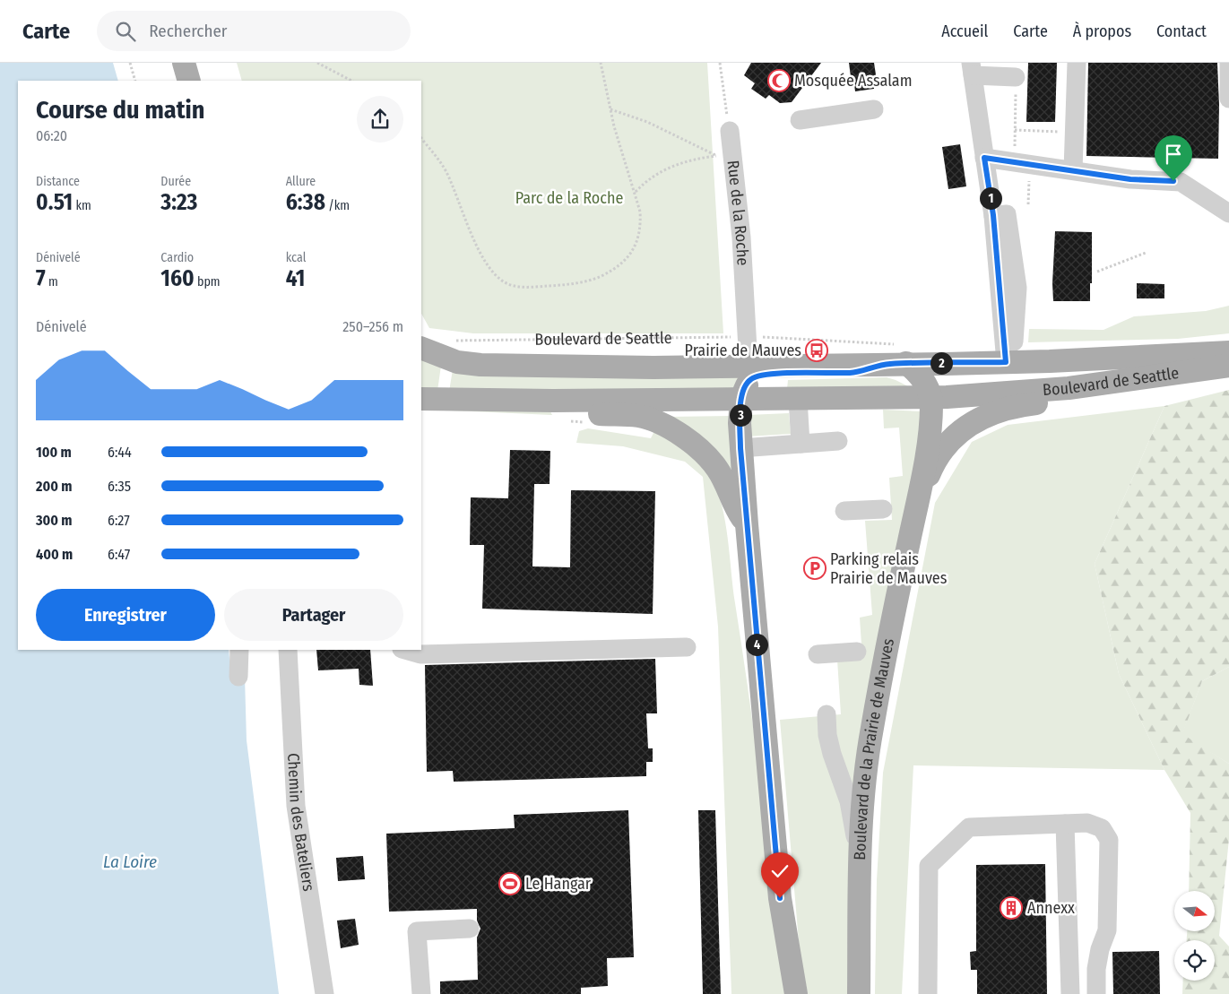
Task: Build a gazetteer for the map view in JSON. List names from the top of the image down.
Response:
{
  "streets": {
    "main road": ["Boulevard de Seattle", "Boulevard de la Prairie de Mauves"],
    "street": ["Rue de la Roche", "Chemin des Bateliers"]
  },
  "crossings": [
    ["Rue de la Roche", "Boulevard de Seattle"],
    ["Boulevard de Seattle", "Boulevard de la Prairie de Mauves"]
  ],
  "water": ["La Loire"],
  "parks": ["Parc de la Roche"],
  "places": {
    "mosque": ["Mosquée Assalam"],
    "bus stop": ["Prairie de Mauves"],
    "parking": ["Parking relais Prairie de Mauves"],
    "sports": ["Le Hangar"],
    "building": ["Annexx"]
  },
  "north": "right",
  "page": {
    "header": "Carte",
    "search": "Rechercher",
    "nav": [
      "Accueil",
      "Carte",
      "À propos",
      "Contact"
    ],
    "heading": ["Course du matin", "06:20"],
    "stats": [
      ["Distance", "0.51 km"],
      ["Durée", "3:23"],
      ["Allure", "6:38 /km"],
      ["Dénivelé", "7 m"],
      ["Cardio", "160 bpm"],
      ["kcal", "41"]
    ],
    "pins": [
      "1",
      "2",
      "3",
      "4"
    ],
    "chart": ["Dénivelé", "250–256 m"],
    "list": [
      {
        "name": "100 m",
        "note": "6:44"
      },
      {
        "name": "200 m",
        "note": "6:35"
      },
      {
        "name": "300 m",
        "note": "6:27"
      },
      {
        "name": "400 m",
        "note": "6:47"
      }
    ],
    "buttons": ["Enregistrer", "Partager"]
  }
}
